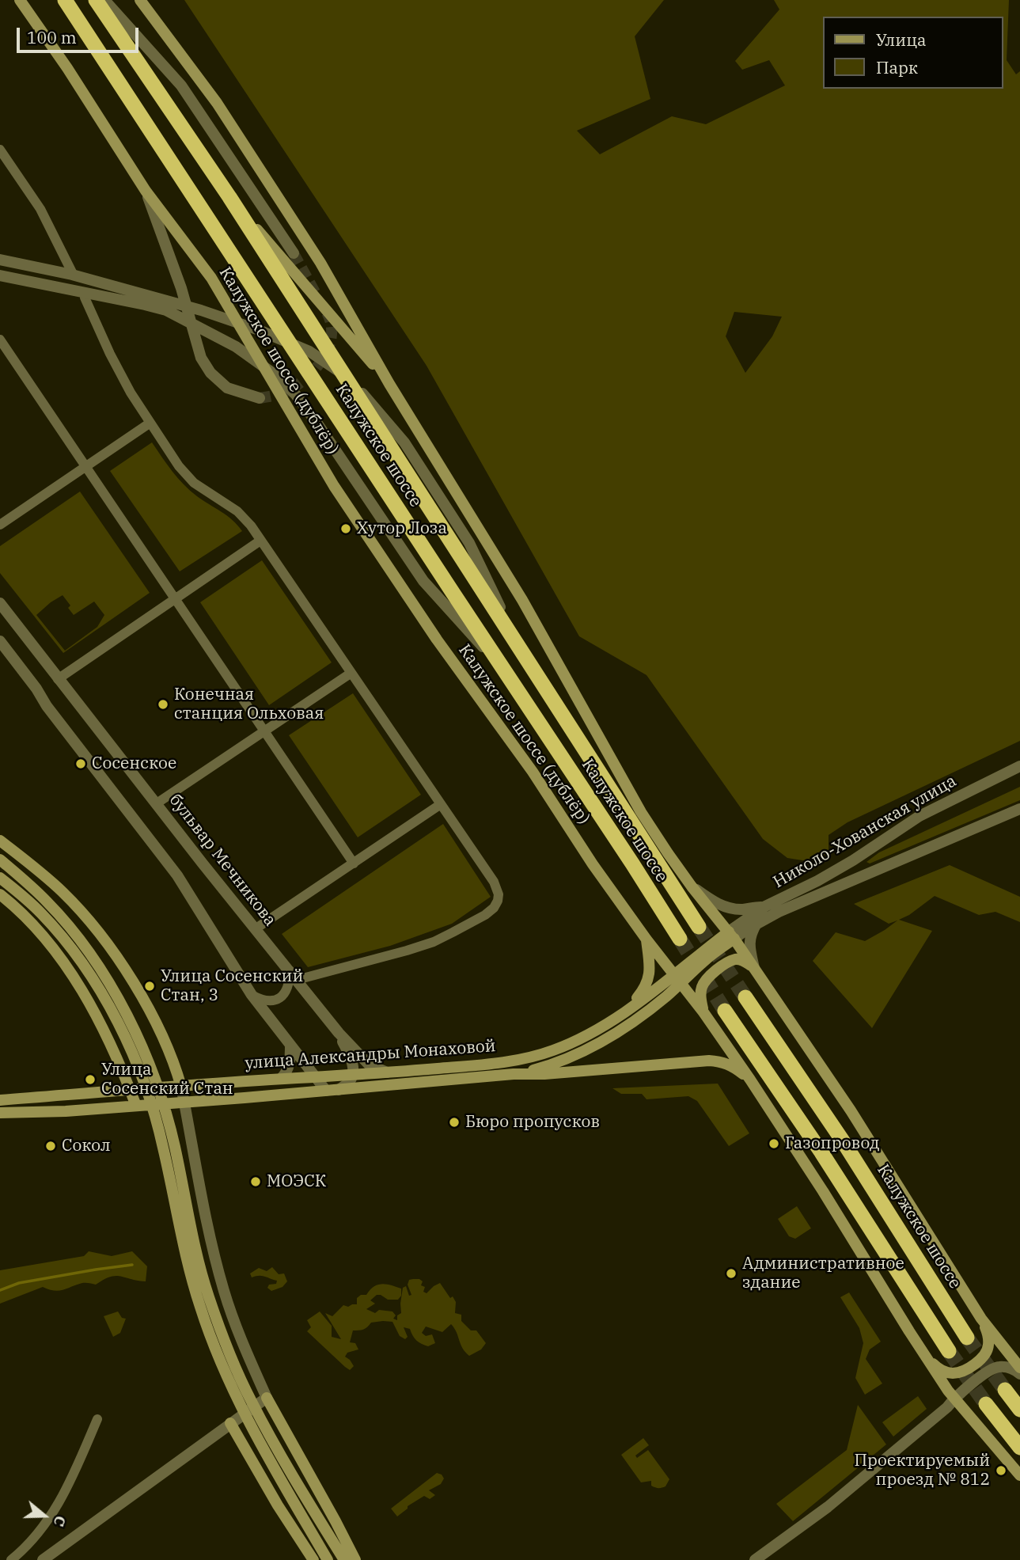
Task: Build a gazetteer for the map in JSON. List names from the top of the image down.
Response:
{
  "streets": {
    "highway": ["Калужское шоссе"],
    "main road": ["Калужское шоссе (дублёр)", "улица Александры Монаховой"],
    "street": ["Николо-Хованская улица", "бульвар Мечникова"]
  },
  "crossings": [
    ["Калужское шоссе (дублёр)", "улица Александры Монаховой"],
    ["бульвар Мечникова", "улица Александры Монаховой"]
  ],
  "places": [
    "Хутор Лоза",
    "Конечная станция Ольховая",
    "Сосенское",
    "Улица Сосенский Стан, 3",
    "Улица Сосенский Стан",
    "Бюро пропусков",
    "Газопровод",
    "Сокол",
    "МОЭСК",
    "Административное здание",
    "Проектируемый проезд № 812"
  ],
  "legend": ["Улица", "Парк"],
  "scale_bar": "100 m",
  "north": "right"
}
